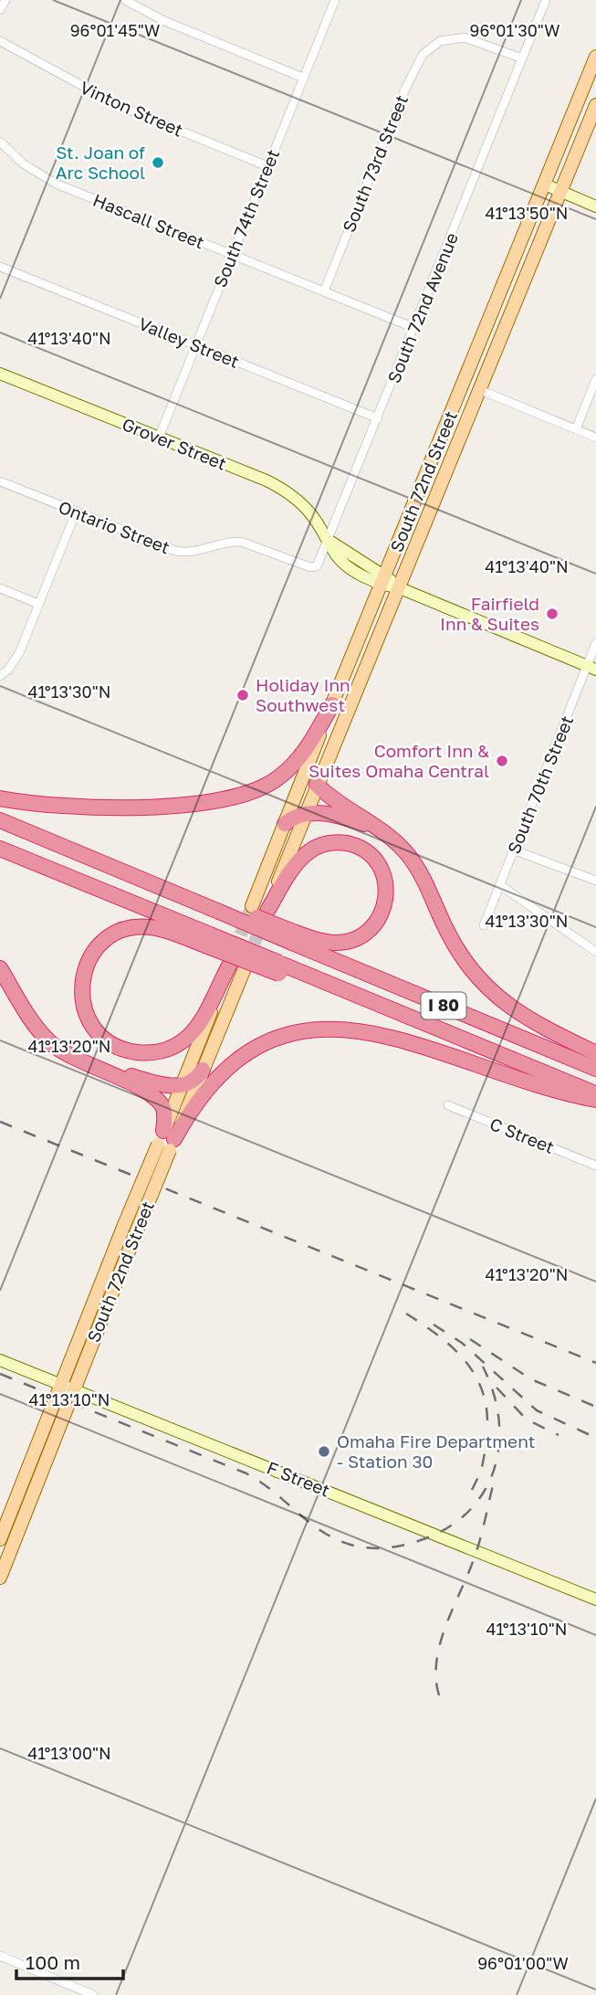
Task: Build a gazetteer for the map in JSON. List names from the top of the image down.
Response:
{
  "streets": {
    "highway": ["I 80"],
    "main road": ["South 72nd Street"],
    "street": [
      "Vinton Street",
      "South 73rd Street",
      "South 74th Street",
      "Hascall Street",
      "South 72nd Avenue",
      "Valley Street",
      "Grover Street",
      "Ontario Street",
      "South 70th Street",
      "C Street",
      "F Street"
    ]
  },
  "crossings": [
    ["Vinton Street", "South 74th Street"],
    ["South 73rd Street", "Hascall Street"],
    ["South 73rd Street", "South 72nd Avenue"],
    ["South 74th Street", "Hascall Street"],
    ["South 74th Street", "Valley Street"],
    ["South 74th Street", "Grover Street"],
    ["Hascall Street", "South 72nd Avenue"],
    ["South 72nd Avenue", "Valley Street"],
    ["South 72nd Avenue", "Grover Street"],
    ["South 72nd Avenue", "Ontario Street"],
    ["Grover Street", "South 72nd Street"],
    ["Grover Street", "South 70th Street"],
    ["South 72nd Street", "F Street"]
  ],
  "places": [
    "St. Joan of Arc School",
    "Fairfield Inn & Suites",
    "Holiday Inn Southwest",
    "Comfort Inn & Suites Omaha Central",
    "Omaha Fire Department - Station 30"
  ],
  "scale_bar": "100 m",
  "coordinates": [
    "96°01'45\"W",
    "96°01'30\"W",
    "41°13'50\"N",
    "41°13'40\"N",
    "41°13'30\"N",
    "41°13'20\"N",
    "41°13'10\"N",
    "41°13'00\"N",
    "96°01'00\"W"
  ]
}
